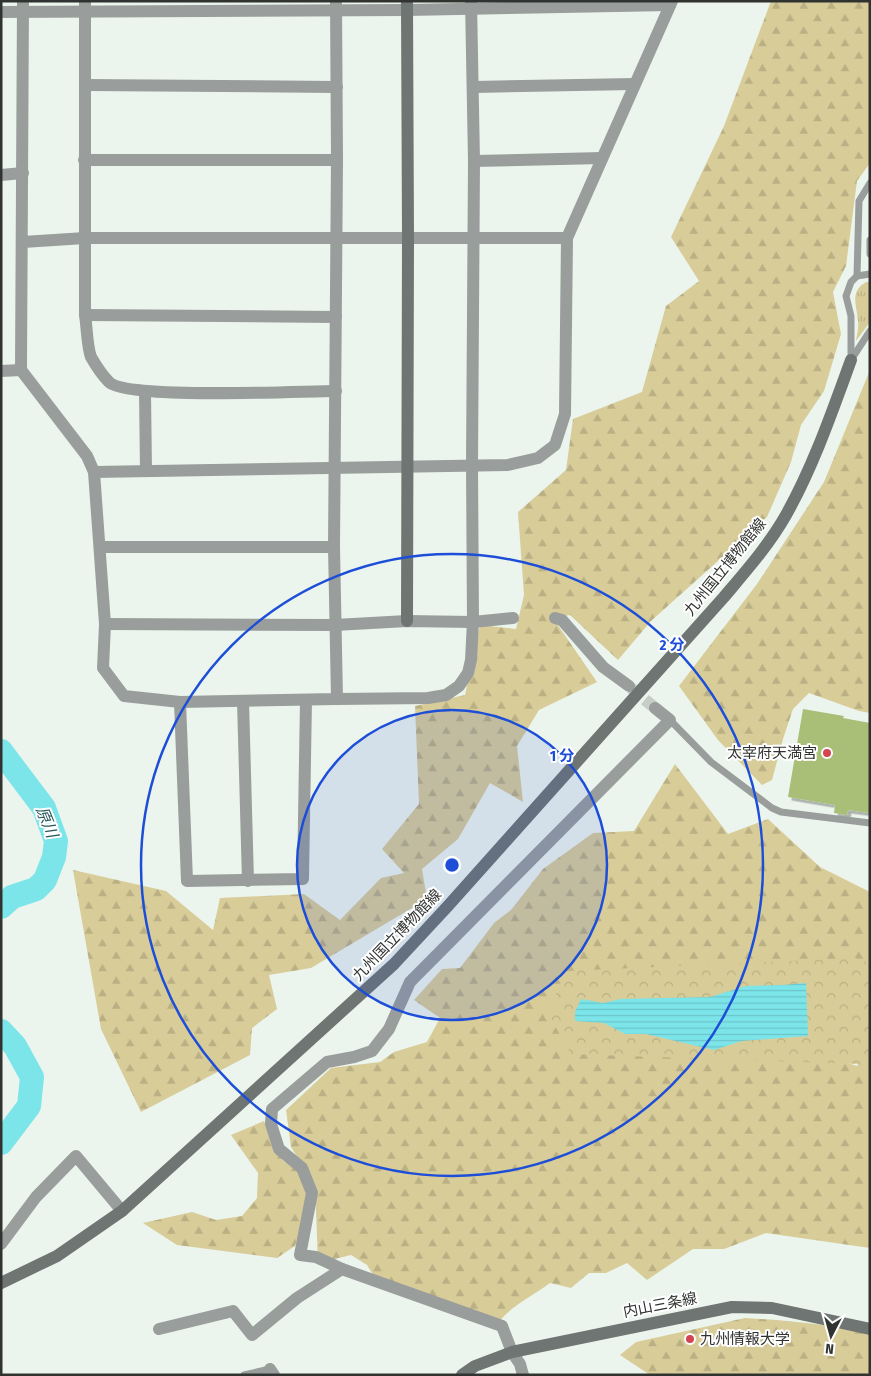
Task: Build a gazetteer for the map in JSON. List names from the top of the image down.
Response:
{
  "streets": {
    "main road": ["九州国立博物館線", "内山三条線"]
  },
  "water": ["原川"],
  "places": ["太宰府天満宮", "九州情報大学"],
  "north": "bottom",
  "rings": ["2 分", "1 分"]
}
